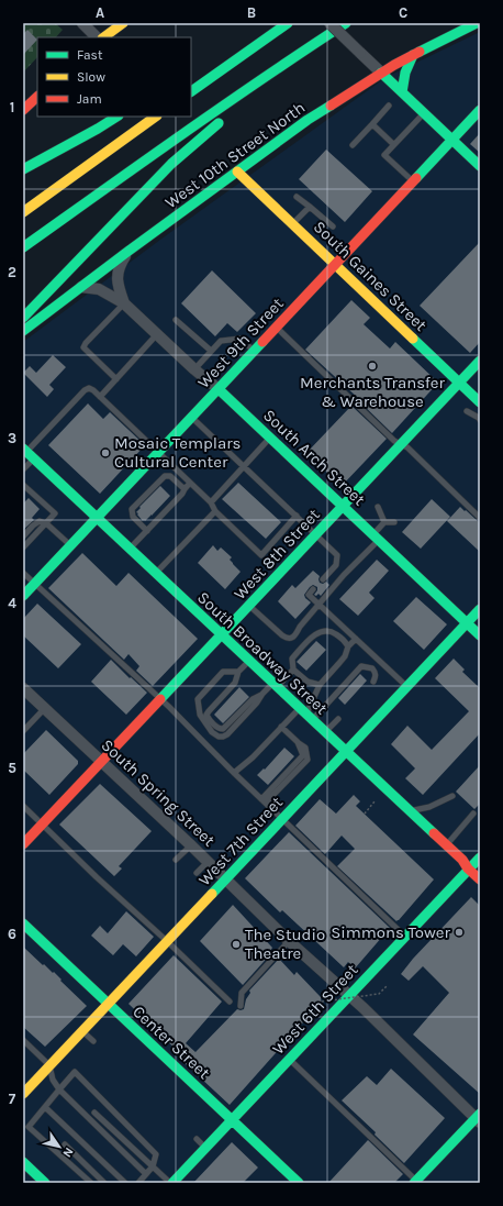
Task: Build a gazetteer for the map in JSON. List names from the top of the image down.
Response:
{
  "streets": {
    "main road": [
      "West 10th Street North",
      "South Gaines Street",
      "West 9th Street",
      "South Arch Street",
      "West 8th Street",
      "South Broadway Street",
      "West 7th Street",
      "West 6th Street",
      "Center Street"
    ],
    "street": ["South Spring Street"]
  },
  "crossings": [
    ["West 10th Street North", "South Gaines Street"],
    ["West 10th Street North", "South Arch Street"],
    ["South Gaines Street", "West 9th Street"],
    ["South Gaines Street", "West 8th Street"],
    ["West 9th Street", "South Arch Street"],
    ["West 9th Street", "South Broadway Street"],
    ["South Arch Street", "West 8th Street"],
    ["South Arch Street", "West 7th Street"],
    ["West 8th Street", "South Broadway Street"],
    ["West 8th Street", "South Spring Street"],
    ["South Broadway Street", "West 7th Street"],
    ["South Broadway Street", "West 6th Street"],
    ["South Spring Street", "West 7th Street"],
    ["South Spring Street", "West 6th Street"],
    ["West 7th Street", "Center Street"],
    ["West 6th Street", "Center Street"]
  ],
  "places": [
    "Merchants Transfer & Warehouse",
    "Mosaic Templars Cultural Center",
    "Simmons Tower",
    "The Studio Theatre"
  ],
  "legend": ["Fast", "Slow", "Jam"],
  "north": "bottom right",
  "grid": {
    "columns": ["A", "B", "C"],
    "rows": [
      "1",
      "2",
      "3",
      "4",
      "5",
      "6",
      "7"
    ]
  }
}
